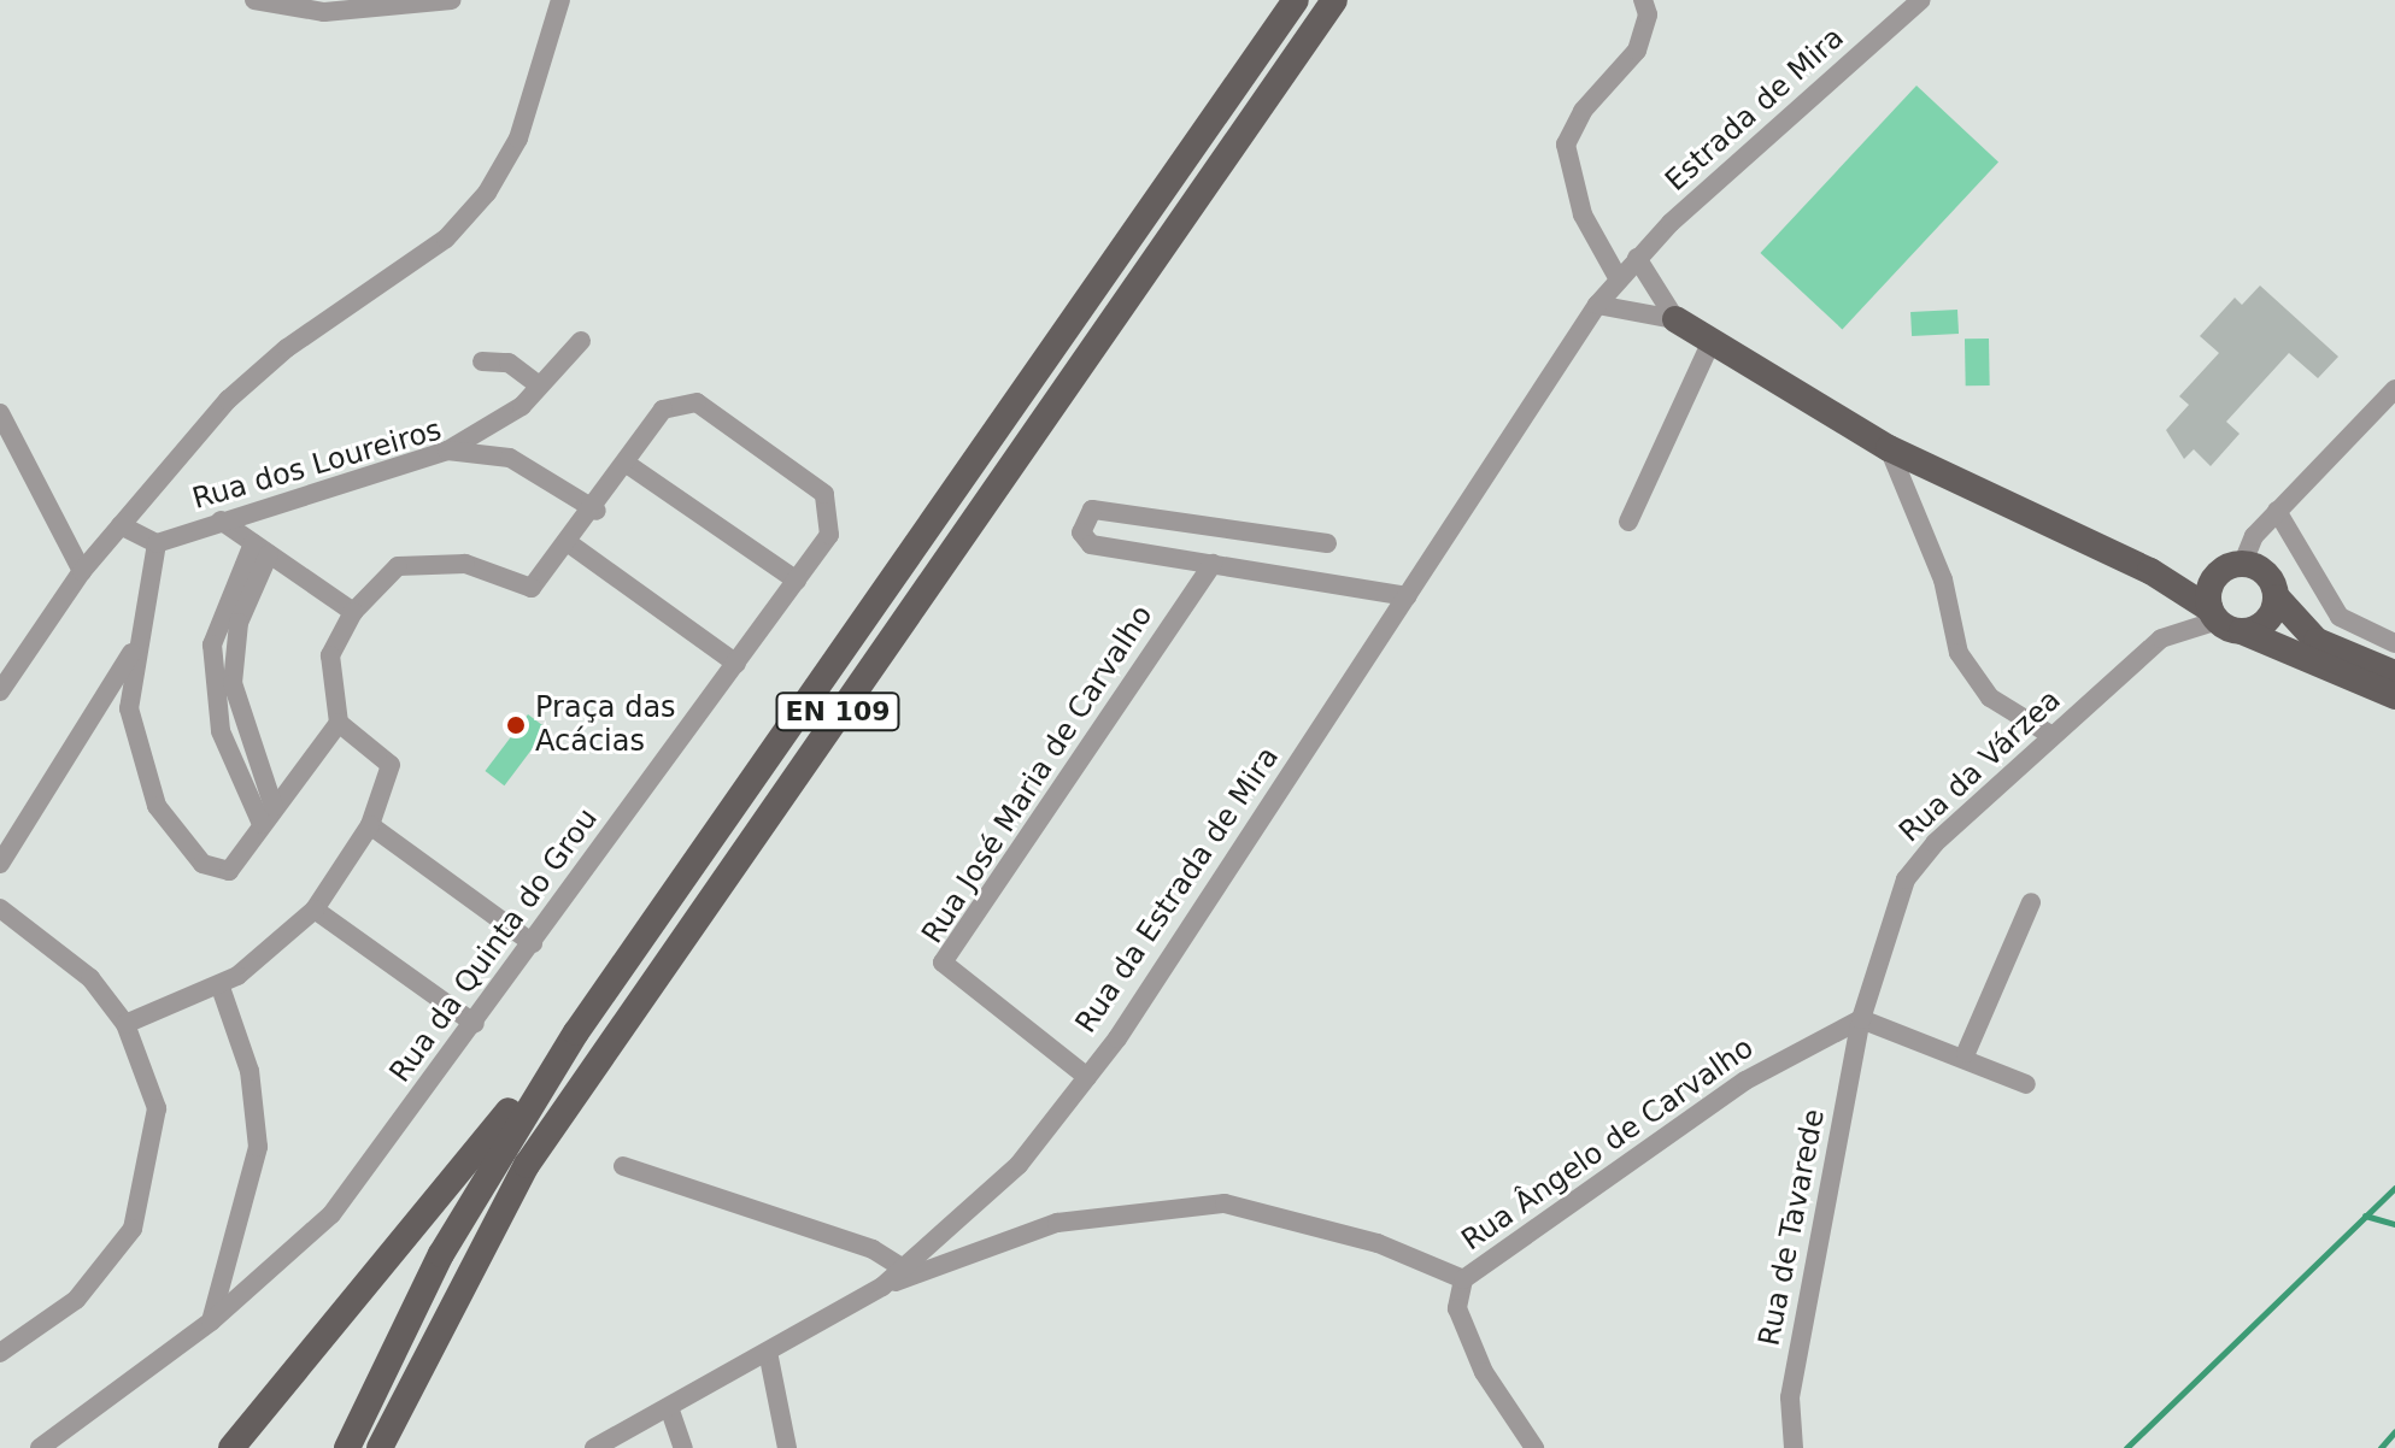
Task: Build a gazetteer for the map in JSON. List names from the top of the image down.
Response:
{
  "streets": {
    "main road": ["EN 109"],
    "street": [
      "Estrada de Mira",
      "Rua dos Loureiros",
      "Rua da Várzea",
      "Rua José Maria de Carvalho",
      "Rua da Estrada de Mira",
      "Rua da Quinta do Grou",
      "Rua Ângelo de Carvalho",
      "Rua de Tavarede"
    ]
  },
  "crossings": [
    ["Estrada de Mira", "Rua da Estrada de Mira"],
    ["Rua dos Loureiros", "Rua da Quinta do Grou"],
    ["Rua da Várzea", "Rua Ângelo de Carvalho"],
    ["Rua da Várzea", "Rua de Tavarede"],
    ["Rua José Maria de Carvalho", "Rua da Estrada de Mira"],
    ["Rua da Estrada de Mira", "Rua Ângelo de Carvalho"],
    ["Rua Ângelo de Carvalho", "Rua de Tavarede"]
  ],
  "places": ["Praça das Acácias"]
}
